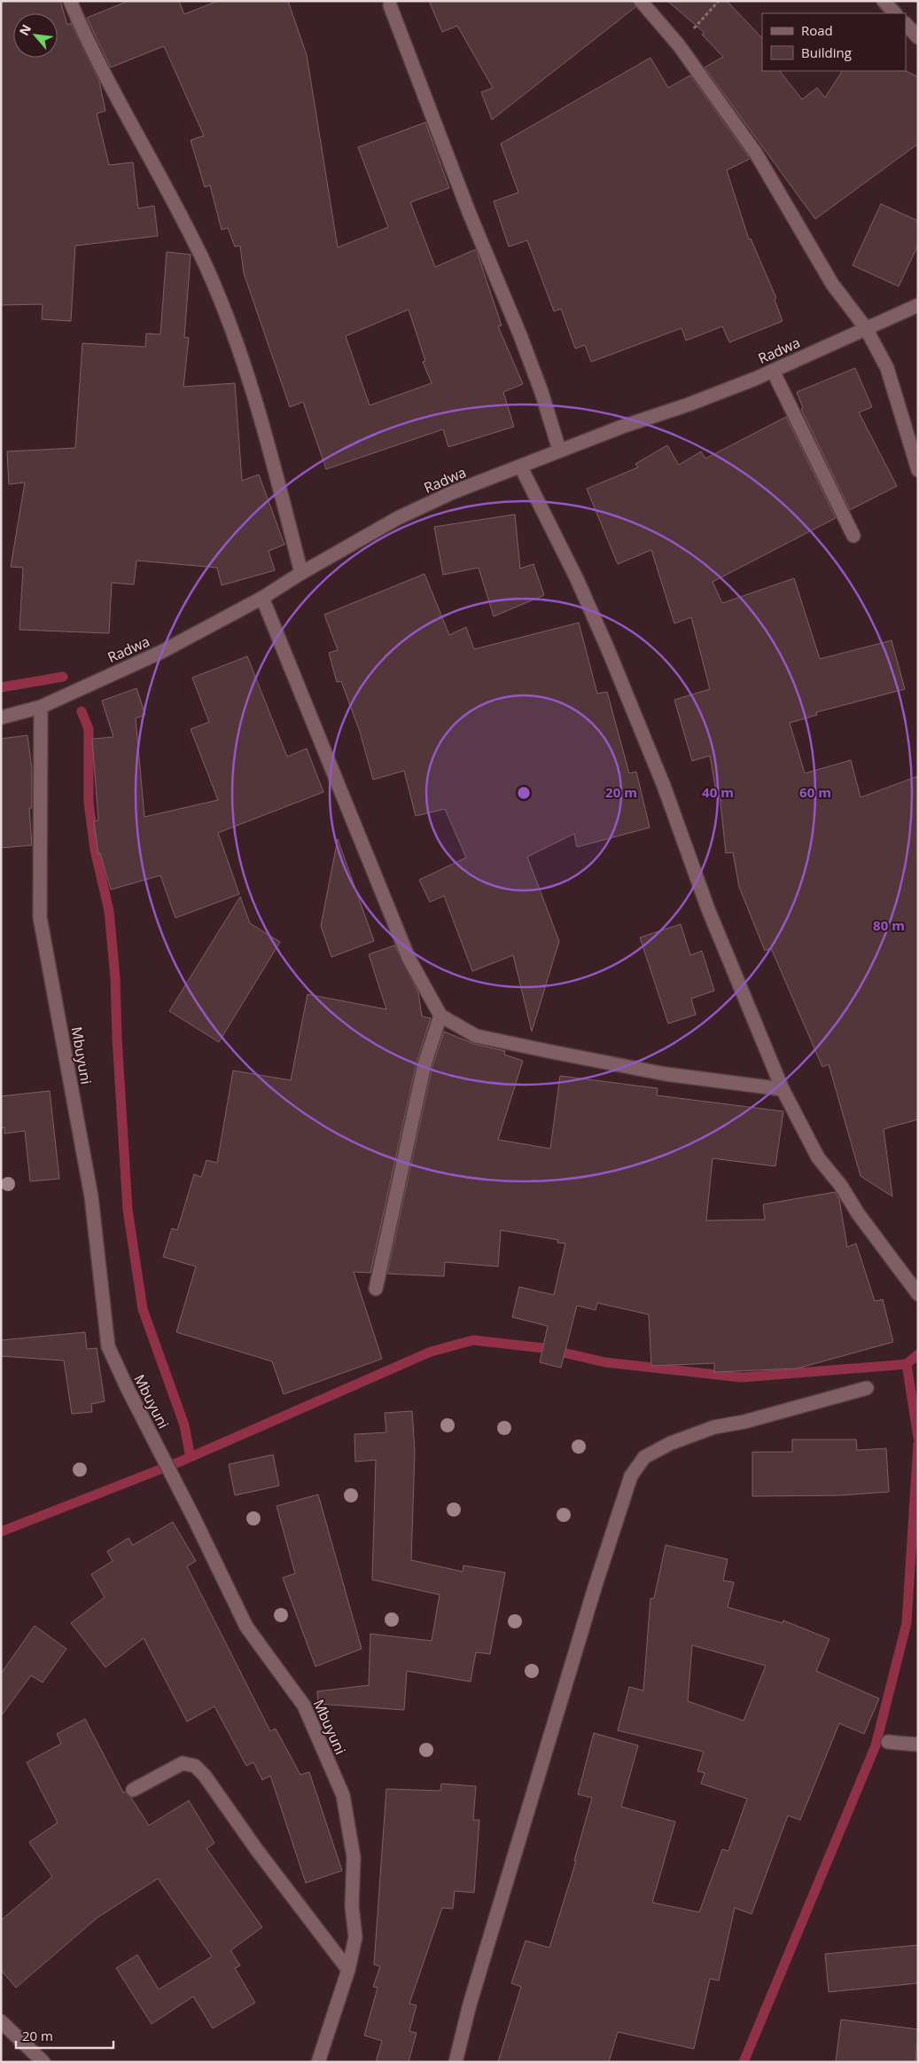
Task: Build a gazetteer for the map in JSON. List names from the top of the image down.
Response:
{
  "streets": {
    "street": ["Radwa", "Mbuyuni"]
  },
  "crossings": [
    ["Radwa", "Mbuyuni"]
  ],
  "legend": ["Road", "Building"],
  "scale_bar": "20 m",
  "north": "top left",
  "rings": [
    "20 m",
    "40 m",
    "60 m",
    "80 m"
  ]
}
